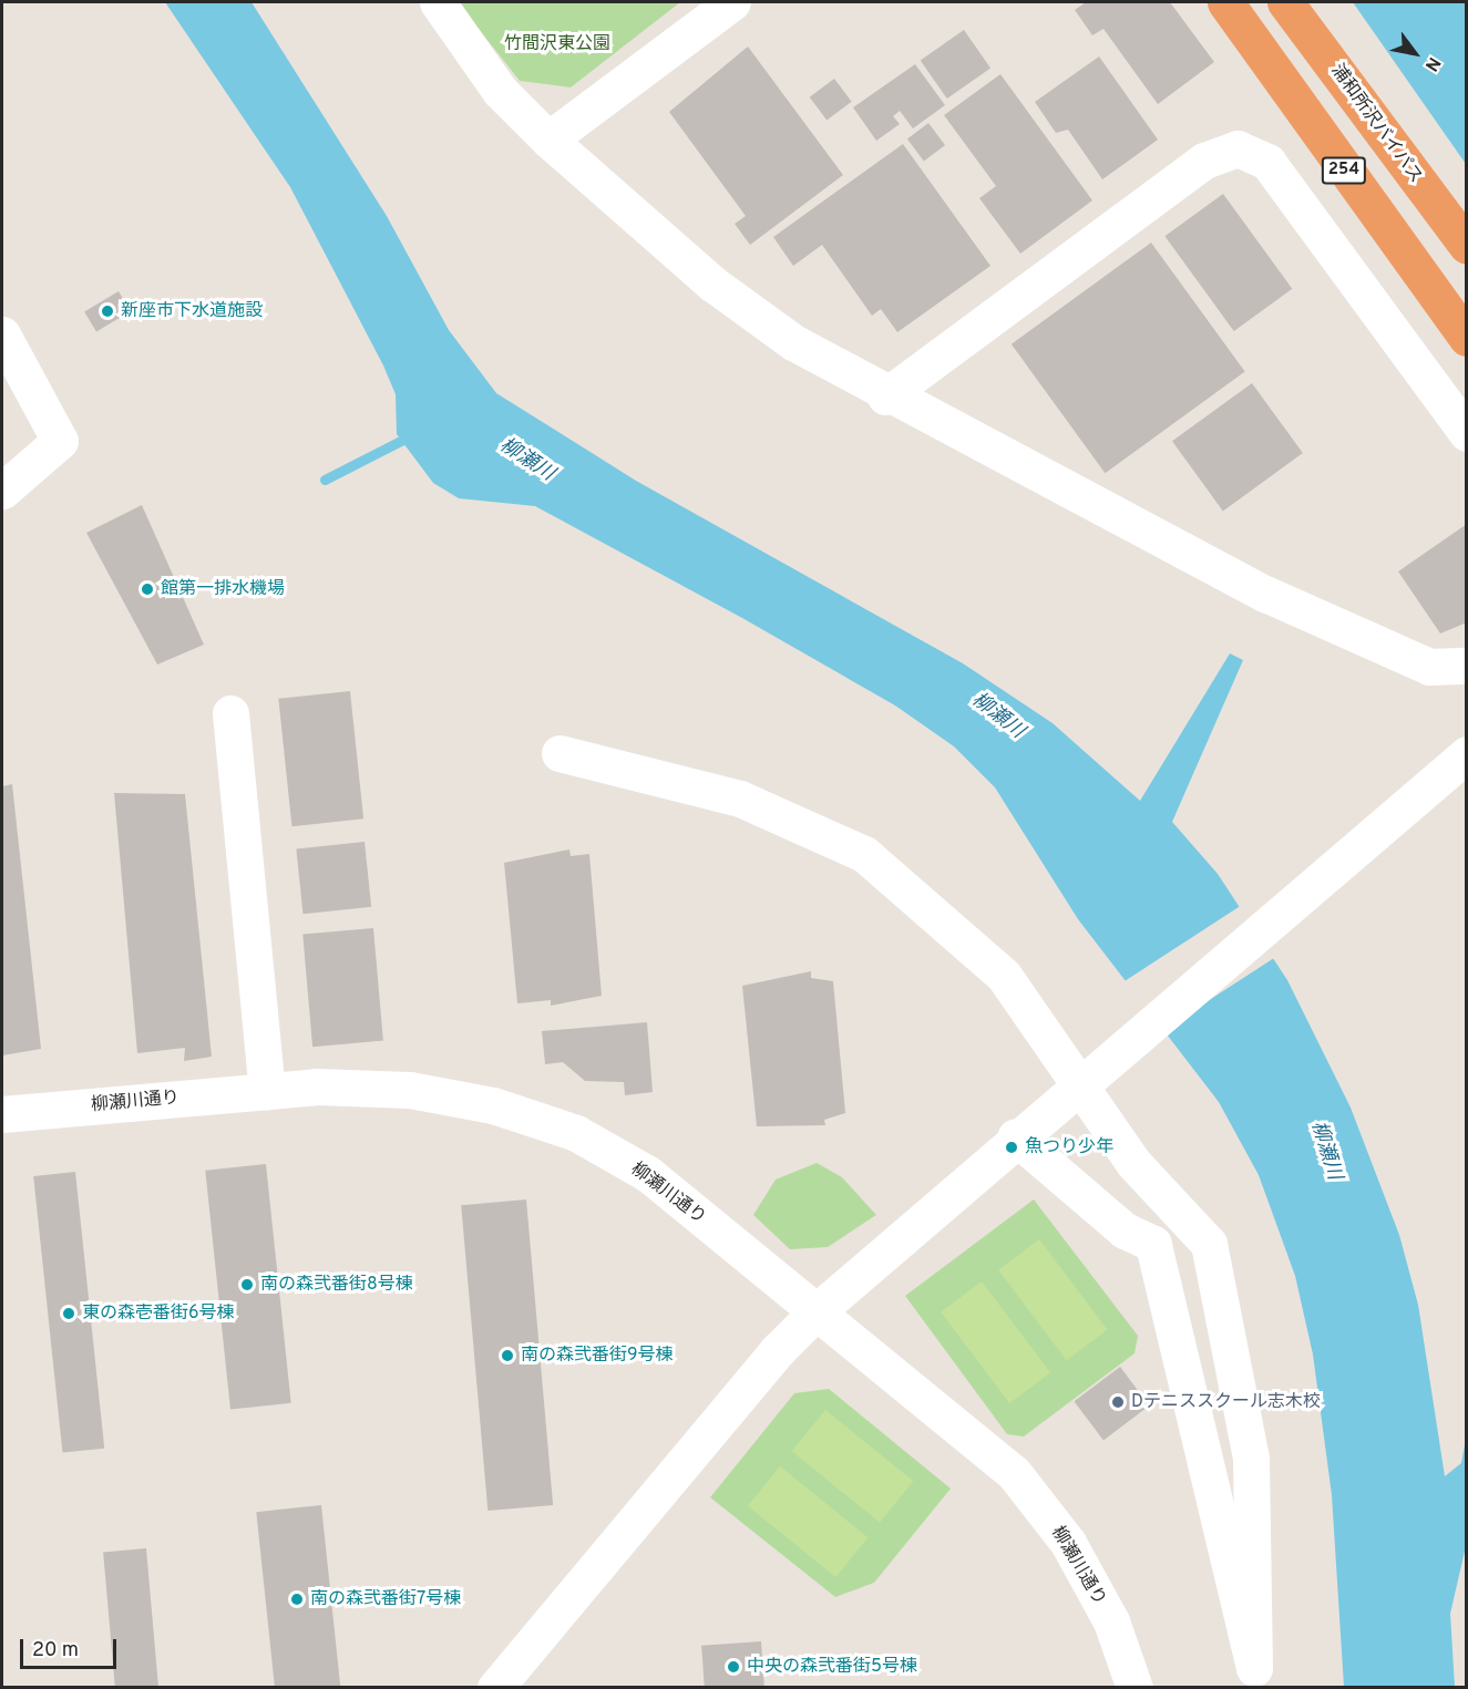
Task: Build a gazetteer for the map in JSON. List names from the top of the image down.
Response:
{
  "streets": {
    "highway": ["浦和所沢バイパス", "254"],
    "street": ["柳瀬川通り"]
  },
  "water": ["柳瀬川"],
  "parks": ["竹間沢東公園"],
  "places": [
    "新座市下水道施設",
    "館第一排水機場",
    "魚つり少年",
    "南の森弐番街8号棟",
    "東の森壱番街6号棟",
    "南の森弐番街9号棟",
    "Dテニススクール志木校",
    "南の森弐番街7号棟",
    "中央の森弐番街5号棟"
  ],
  "scale_bar": "20 m",
  "north": "bottom right"
}
